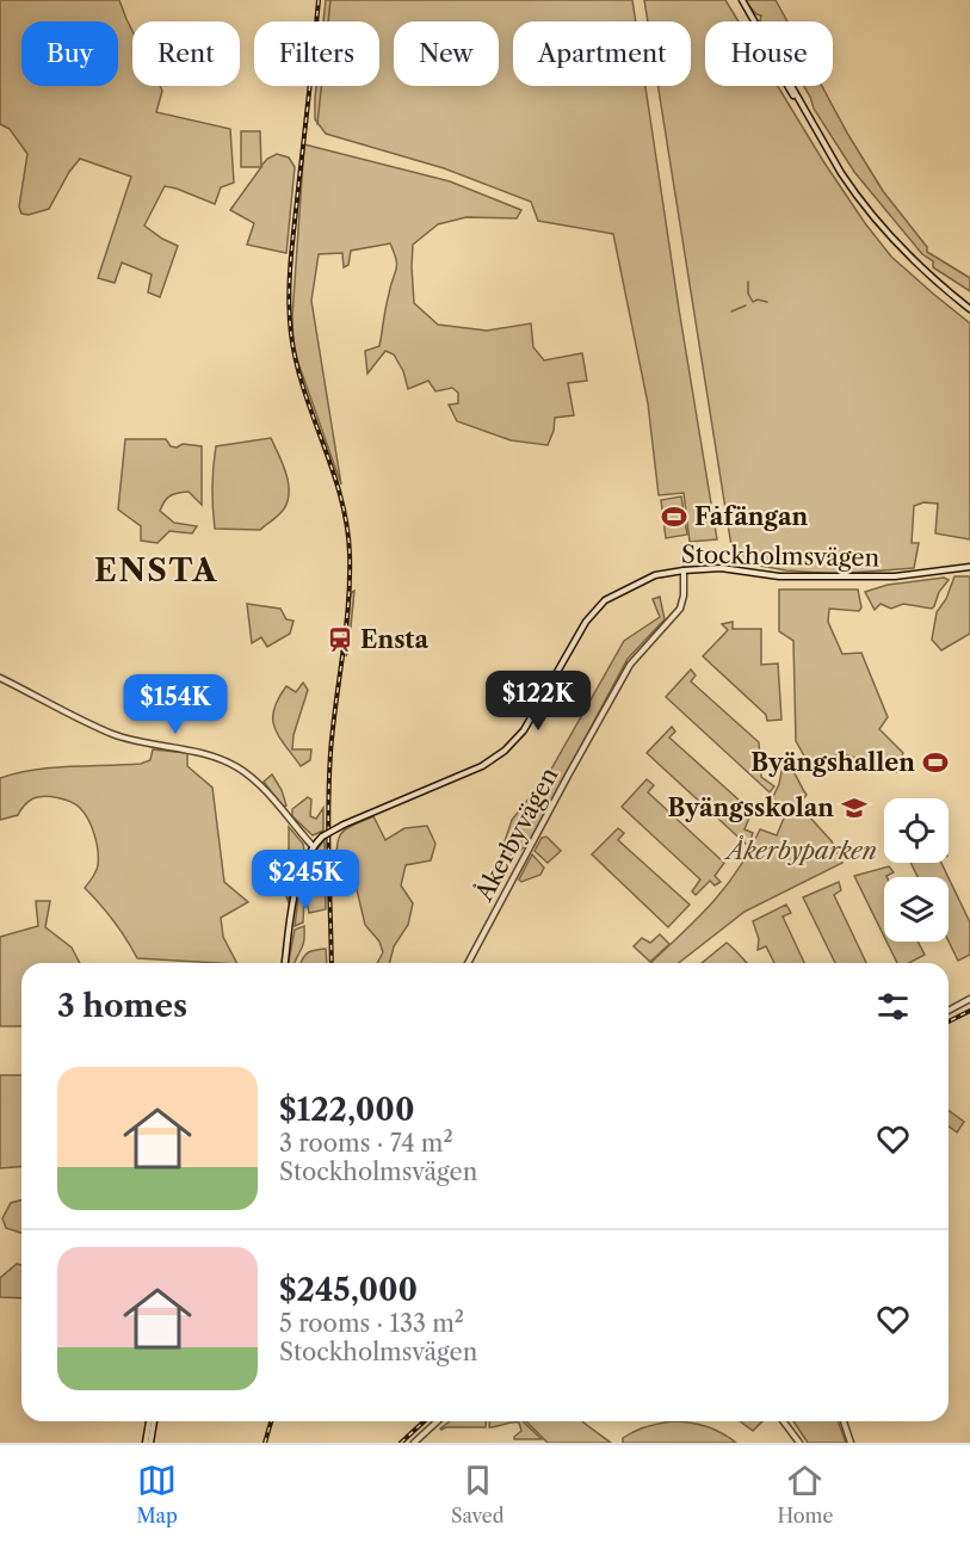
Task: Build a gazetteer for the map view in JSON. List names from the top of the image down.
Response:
{
  "streets": {
    "main road": ["Stockholmsvägen", "Åkerbyvägen"]
  },
  "crossings": [
    ["Stockholmsvägen", "Åkerbyvägen"]
  ],
  "districts": ["ENSTA"],
  "parks": ["Åkerbyparken"],
  "places": {
    "sports": ["Fåfängan", "Byängshallen"],
    "station": ["Ensta"],
    "school or university": ["Byängsskolan"]
  },
  "page": {
    "chip": [
      "Buy",
      "Rent",
      "Filters",
      "New",
      "Apartment",
      "House"
    ],
    "price": ["$122K", "$154K", "$245K"],
    "heading": "3 homes",
    "list": [
      {
        "name": "$122,000",
        "note": "3 rooms · 74 m² · Stockholmsvägen"
      },
      {
        "name": "$245,000",
        "note": "5 rooms · 133 m² · Stockholmsvägen"
      }
    ],
    "tabs": ["Map", "Saved", "Home"]
  }
}
